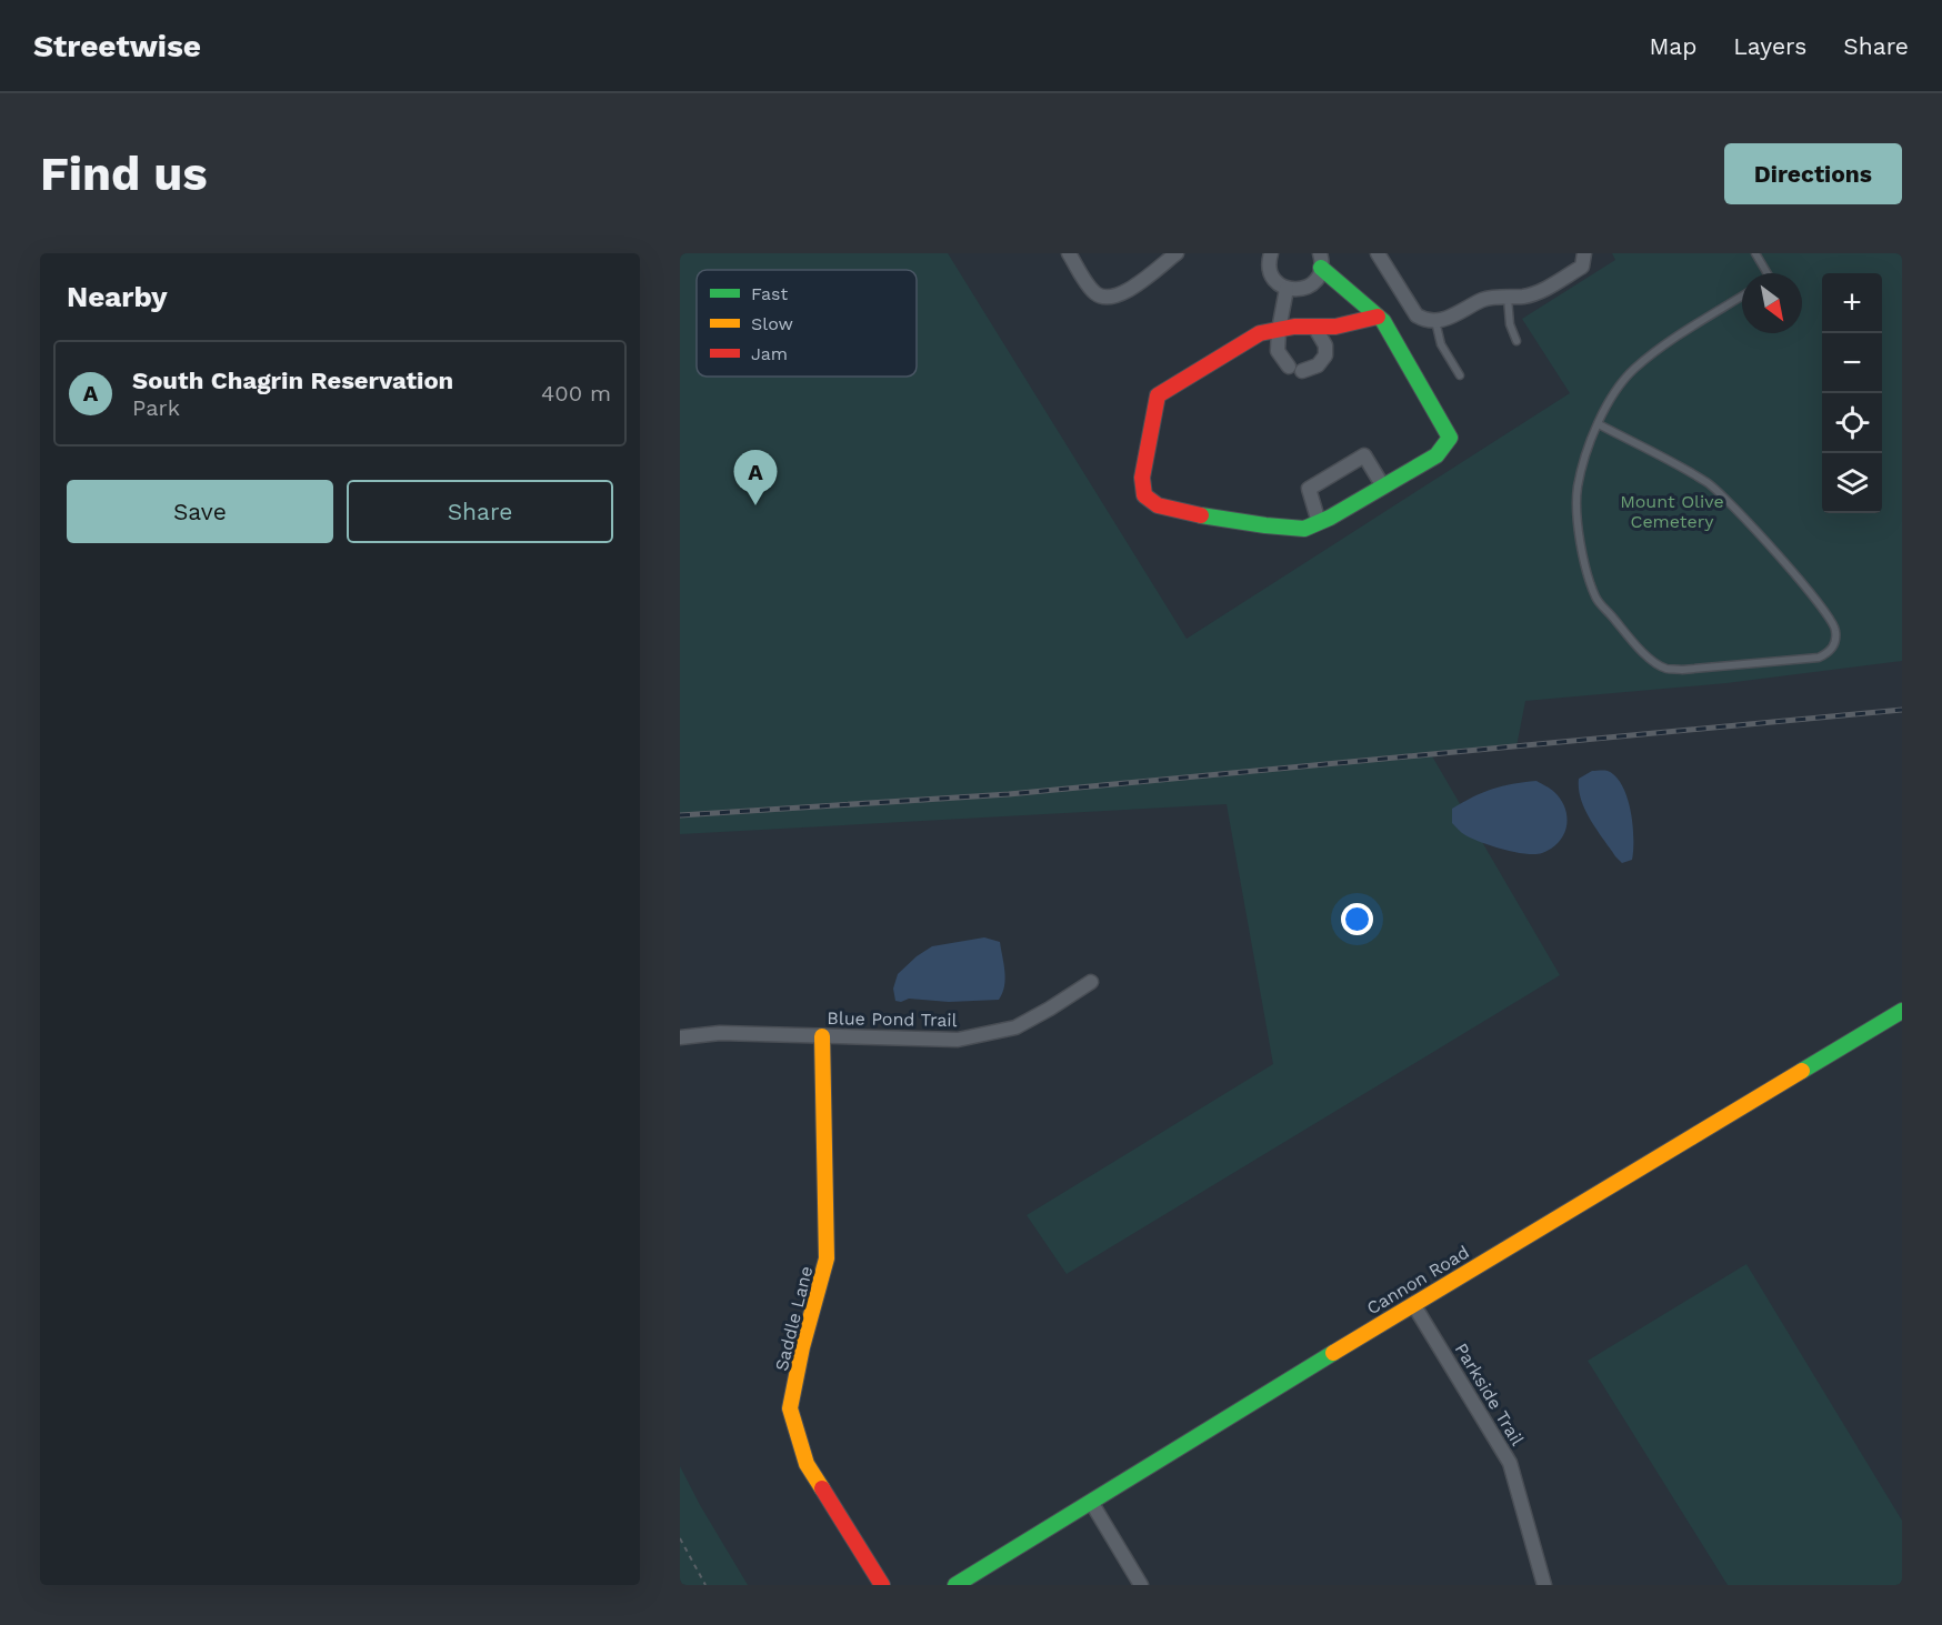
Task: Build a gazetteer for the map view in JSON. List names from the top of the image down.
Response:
{
  "streets": {
    "street": [
      "Blue Pond Trail",
      "Cannon Road",
      "Saddle Lane",
      "Parkside Trail"
    ]
  },
  "crossings": [
    ["Blue Pond Trail", "Saddle Lane"],
    ["Cannon Road", "Parkside Trail"]
  ],
  "parks": ["Mount Olive Cemetery"],
  "legend": ["Fast", "Slow", "Jam"],
  "north": "bottom right",
  "page": {
    "header": "Streetwise",
    "nav": ["Map", "Layers", "Share"],
    "buttons": [
      "Directions",
      ["Save", "Share"]
    ],
    "title": "Find us",
    "heading": "Nearby",
    "map_buttons": ["+", "−"],
    "list": [
      {
        "mark": "A",
        "name": "South Chagrin Reservation",
        "note": "Park",
        "value": "400 m"
      }
    ],
    "pins": "A"
  }
}
